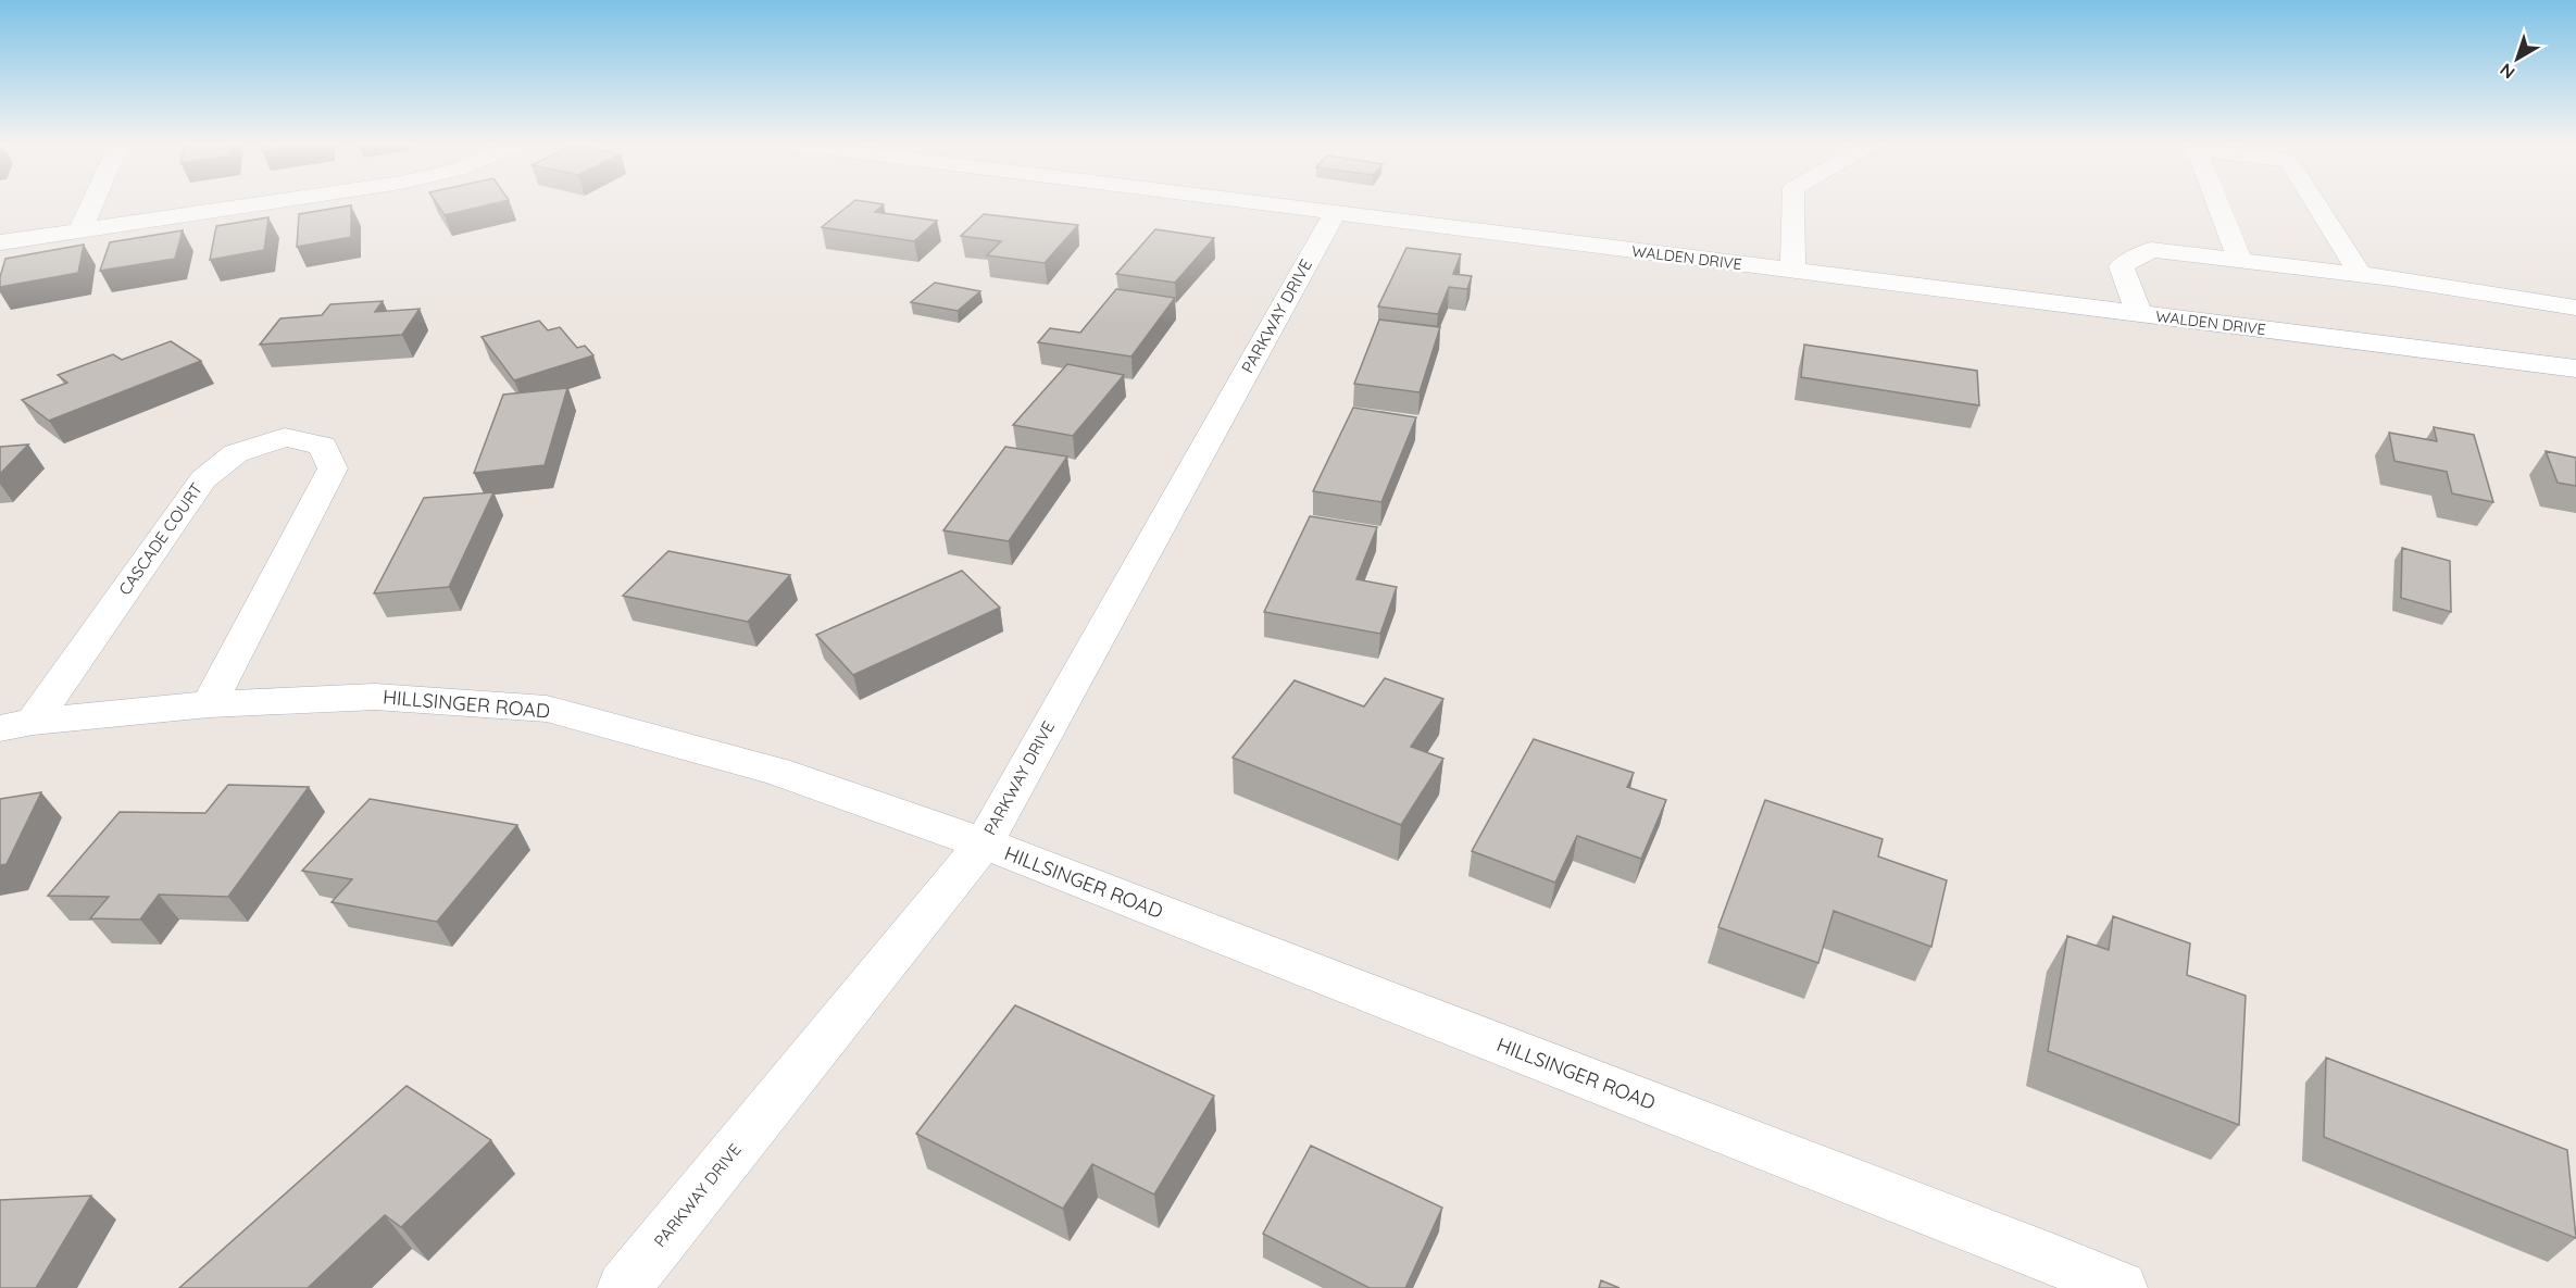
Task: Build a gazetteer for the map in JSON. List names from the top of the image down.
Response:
{
  "streets": {
    "street": [
      "WALDEN DRIVE",
      "PARKWAY DRIVE",
      "CASCADE COURT",
      "HILLSINGER ROAD"
    ]
  },
  "crossings": [
    ["WALDEN DRIVE", "PARKWAY DRIVE"],
    ["PARKWAY DRIVE", "HILLSINGER ROAD"],
    ["CASCADE COURT", "HILLSINGER ROAD"]
  ],
  "north": "bottom left"
}
